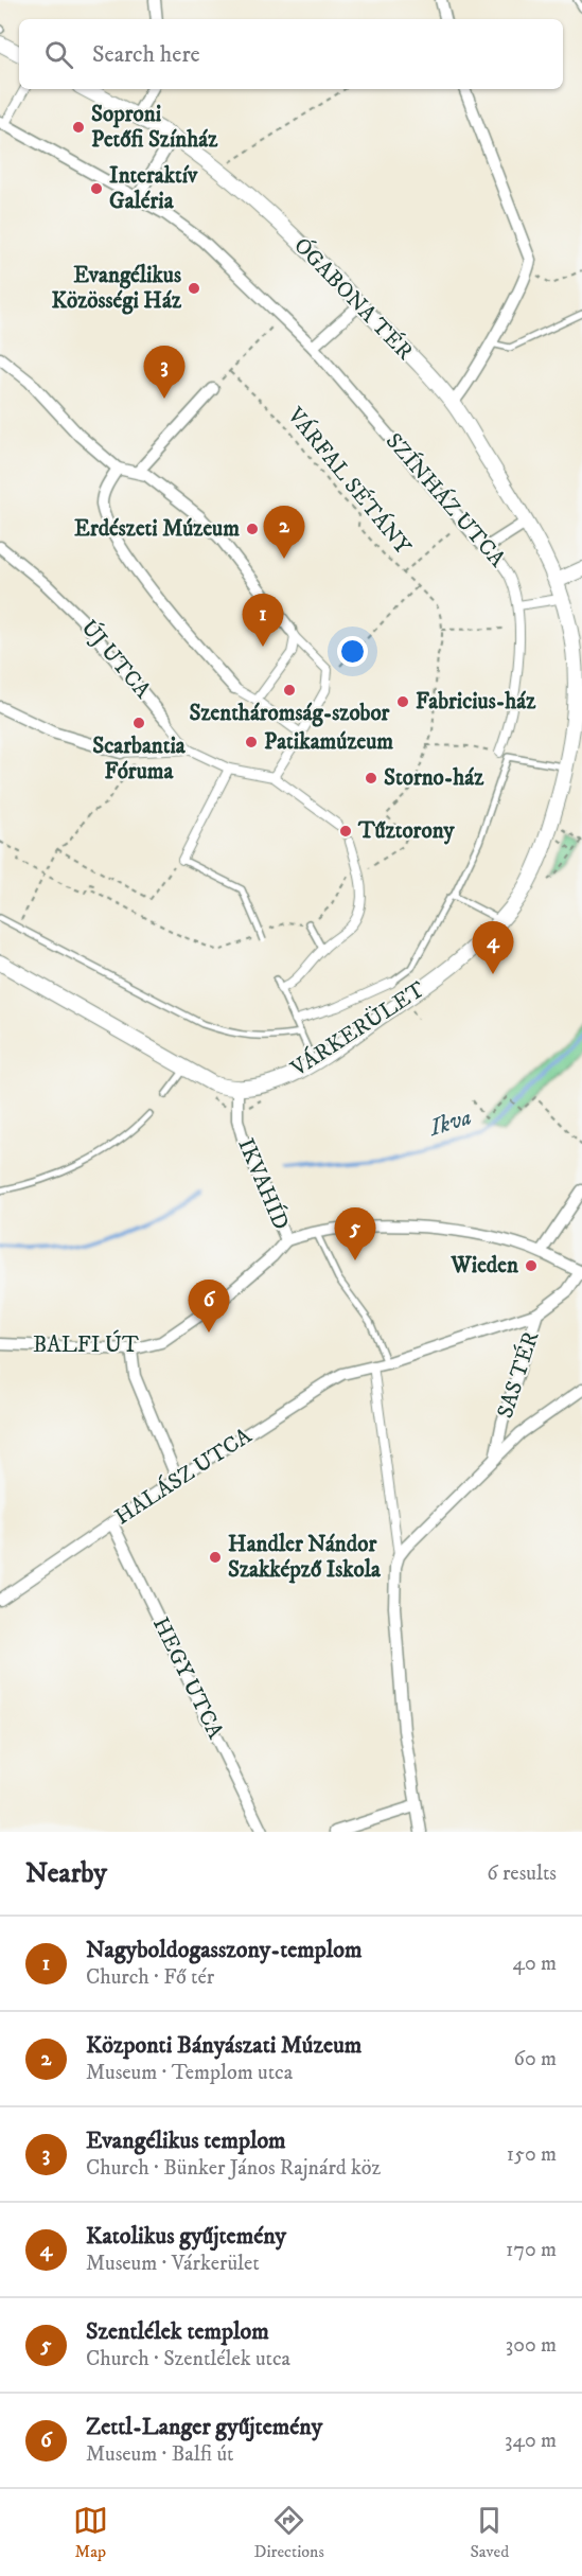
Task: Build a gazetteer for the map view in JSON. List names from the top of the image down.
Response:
{
  "streets": {
    "street": [
      "ÓGABONA TÉR",
      "SZÍNHÁZ UTCA",
      "ÚJ UTCA",
      "VÁRKERÜLET",
      "IKVAHÍD",
      "BALFI ÚT",
      "SAS TÉR",
      "HALÁSZ UTCA",
      "HEGY UTCA"
    ],
    "path": ["VÁRFAL SÉTÁNY"]
  },
  "crossings": [
    ["ÓGABONA TÉR", "VÁRKERÜLET"],
    ["VÁRKERÜLET", "IKVAHÍD"],
    ["IKVAHÍD", "BALFI ÚT"],
    ["IKVAHÍD", "SAS TÉR"],
    ["BALFI ÚT", "SAS TÉR"],
    ["SAS TÉR", "HALÁSZ UTCA"],
    ["HALÁSZ UTCA", "HEGY UTCA"]
  ],
  "water": ["Ikva"],
  "places": [
    "Soproni Petőfi Színház",
    "Interaktív Galéria",
    "Evangélikus Közösségi Ház",
    "Erdészeti Múzeum",
    "Szentháromság-szobor",
    "Fabricius-ház",
    "Scarbantia Fóruma",
    "Patikamúzeum",
    "Storno-ház",
    "Tűztorony",
    "Wieden",
    "Handler Nándor Szakképző Iskola"
  ],
  "page": {
    "search": "Search here",
    "pins": [
      "3",
      "2",
      "1",
      "4",
      "5",
      "6"
    ],
    "heading": ["Nearby", "6 results"],
    "list": [
      {
        "mark": "1",
        "name": "Nagyboldogasszony-templom",
        "note": "Church · Fő tér",
        "value": "40 m"
      },
      {
        "mark": "2",
        "name": "Központi Bányászati Múzeum",
        "note": "Museum · Templom utca",
        "value": "60 m"
      },
      {
        "mark": "3",
        "name": "Evangélikus templom",
        "note": "Church · Bünker János Rajnárd köz",
        "value": "150 m"
      },
      {
        "mark": "4",
        "name": "Katolikus gyűjtemény",
        "note": "Museum · Várkerület",
        "value": "170 m"
      },
      {
        "mark": "5",
        "name": "Szentlélek templom",
        "note": "Church · Szentlélek utca",
        "value": "300 m"
      },
      {
        "mark": "6",
        "name": "Zettl-Langer gyűjtemény",
        "note": "Museum · Balfi út",
        "value": "340 m"
      }
    ],
    "nav": ["Map", "Directions", "Saved"]
  }
}
